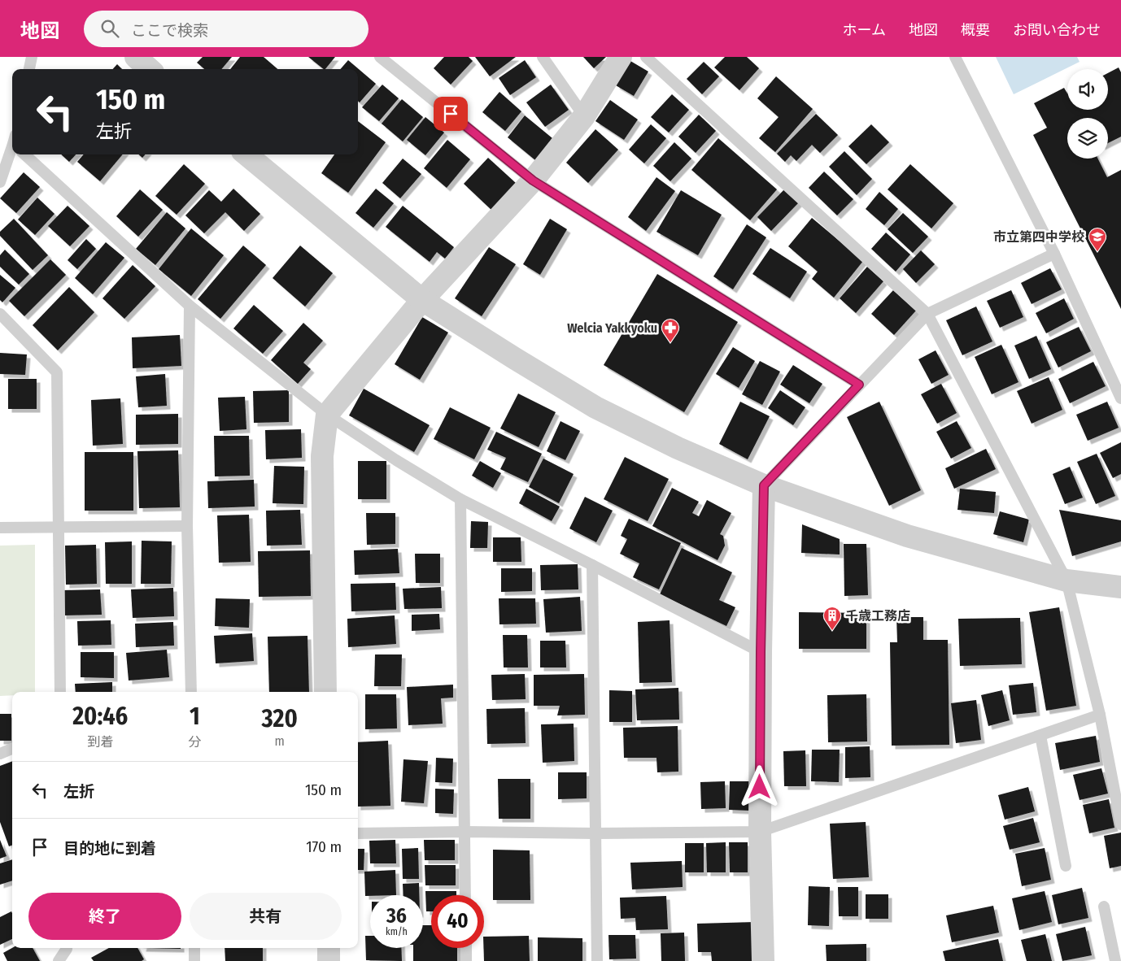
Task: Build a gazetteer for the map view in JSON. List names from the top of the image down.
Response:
{
  "places": {
    "school or university": ["市立第四中学校"],
    "pharmacy": ["Welcia Yakkyoku"],
    "building": ["千歳工務店"]
  },
  "page": {
    "header": "地図",
    "search": "ここで検索",
    "nav": [
      "ホーム",
      "地図",
      "概要",
      "お問い合わせ"
    ],
    "turn": ["150 m", "左折"],
    "eta": [
      "20:46",
      "到着",
      "1",
      "分",
      "320",
      "m"
    ],
    "list": [
      {
        "name": "左折",
        "value": "150 m"
      },
      {
        "name": "目的地に到着",
        "value": "170 m"
      }
    ],
    "buttons": ["終了", "共有"],
    "speed": "36 km/h",
    "limit": "40"
  }
}
